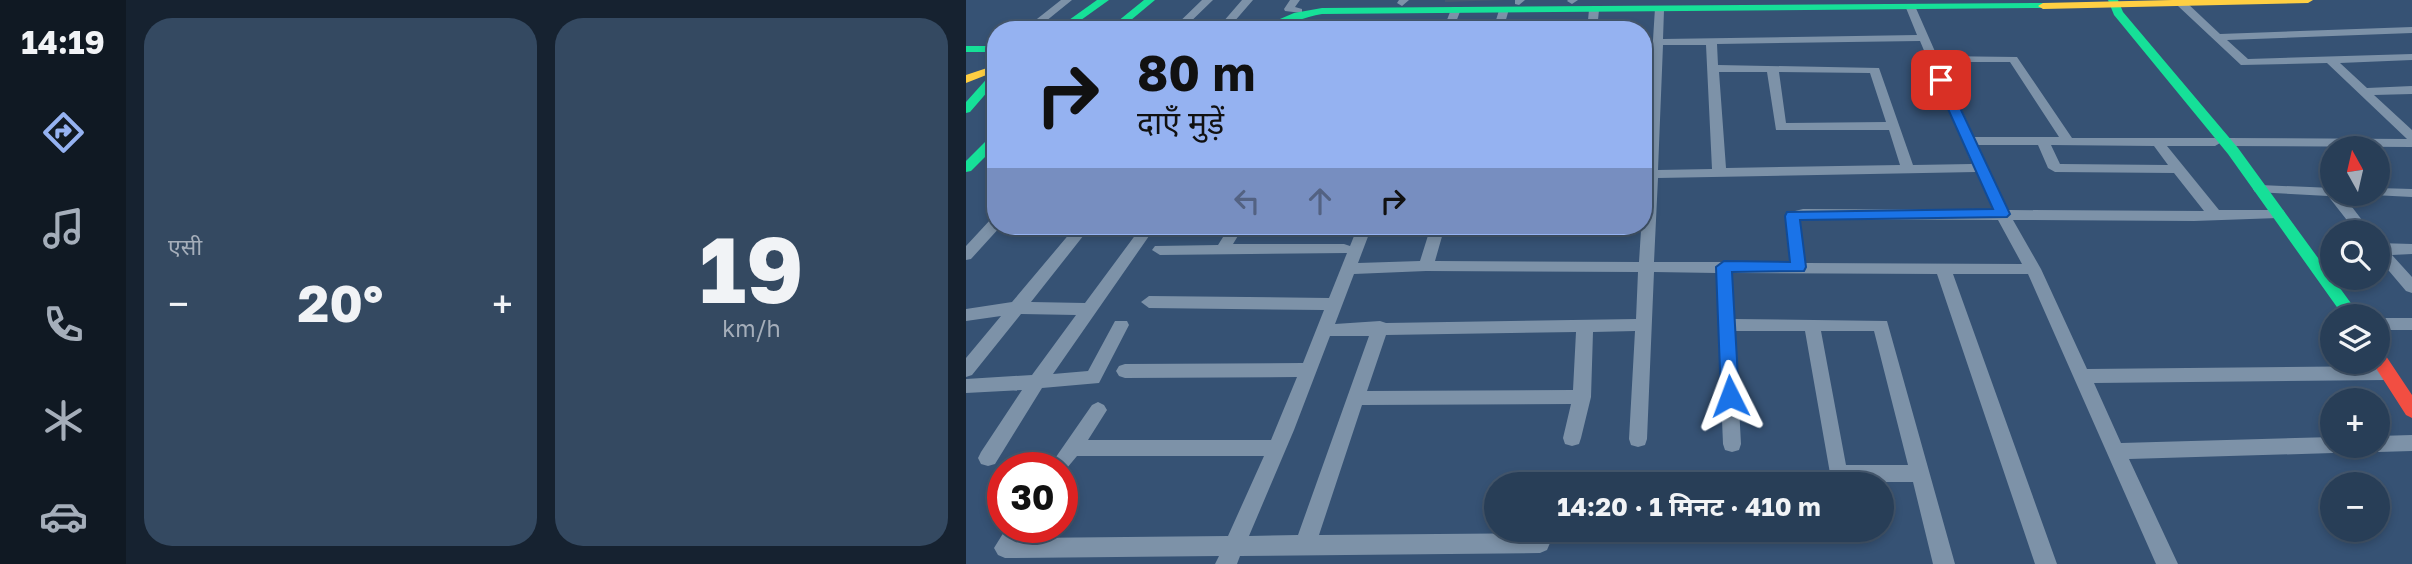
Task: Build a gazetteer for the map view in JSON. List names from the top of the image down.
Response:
{
  "north": "top",
  "page": {
    "tabs": "14:19",
    "tile": [
      "एसी",
      ["19", "km/h"]
    ],
    "turn": ["80 m", "दाएँ मुड़ें"],
    "map_buttons": ["+", "−"],
    "heat": ["−", "20°", "+"],
    "limit": "30",
    "trip": "14:20 · 1 मिनट · 410 m"
  }
}
